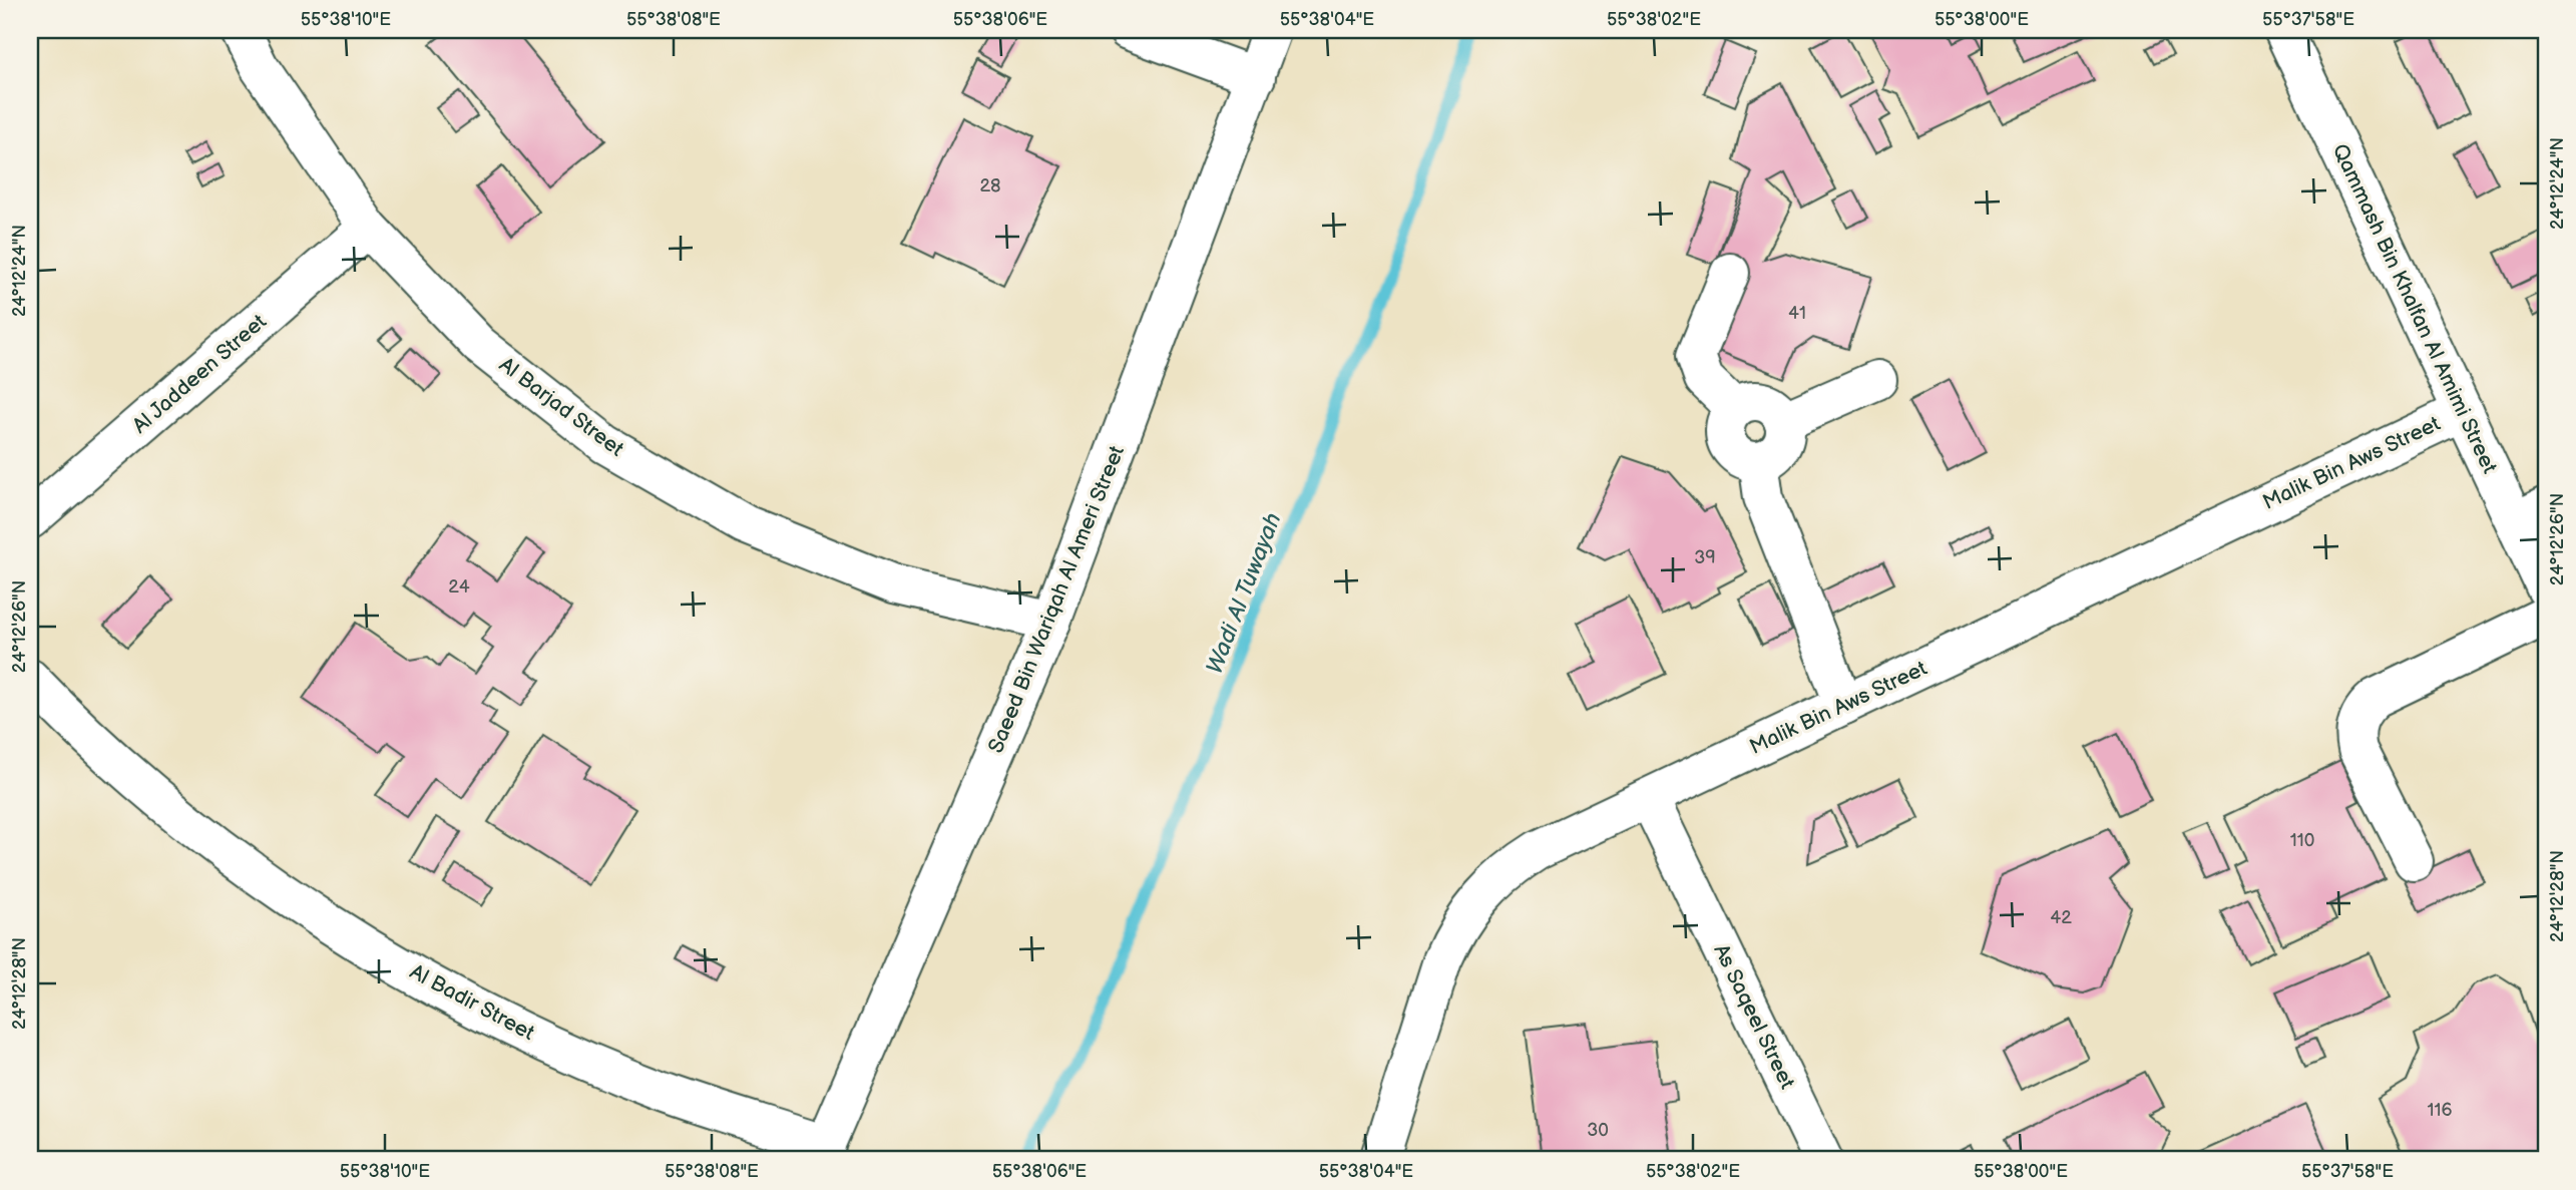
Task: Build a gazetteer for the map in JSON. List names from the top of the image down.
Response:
{
  "streets": {
    "street": [
      "Qammash Bin Khalfan Al Amimi Street",
      "Al Jaddeen Street",
      "Al Barjad Street",
      "Malik Bin Aws Street",
      "Saeed Bin Wariqah Al Ameri Street",
      "Al Badir Street",
      "As Saqeel Street"
    ]
  },
  "crossings": [
    ["Qammash Bin Khalfan Al Amimi Street", "Malik Bin Aws Street"],
    ["Al Jaddeen Street", "Al Barjad Street"],
    ["Al Barjad Street", "Saeed Bin Wariqah Al Ameri Street"],
    ["Malik Bin Aws Street", "As Saqeel Street"],
    ["Saeed Bin Wariqah Al Ameri Street", "Al Badir Street"]
  ],
  "water": ["Wadi Al Tuwayah"],
  "house_numbers": [
    "28",
    "41",
    "39",
    "24",
    "110",
    "42",
    "116",
    "30"
  ],
  "coordinates": [
    "55°38'10\"E",
    "55°38'08\"E",
    "55°38'06\"E",
    "55°38'04\"E",
    "55°38'02\"E",
    "55°38'00\"E",
    "55°37'58\"E",
    "24°12'24\"N",
    "24°12'26\"N",
    "24°12'28\"N"
  ]
}
